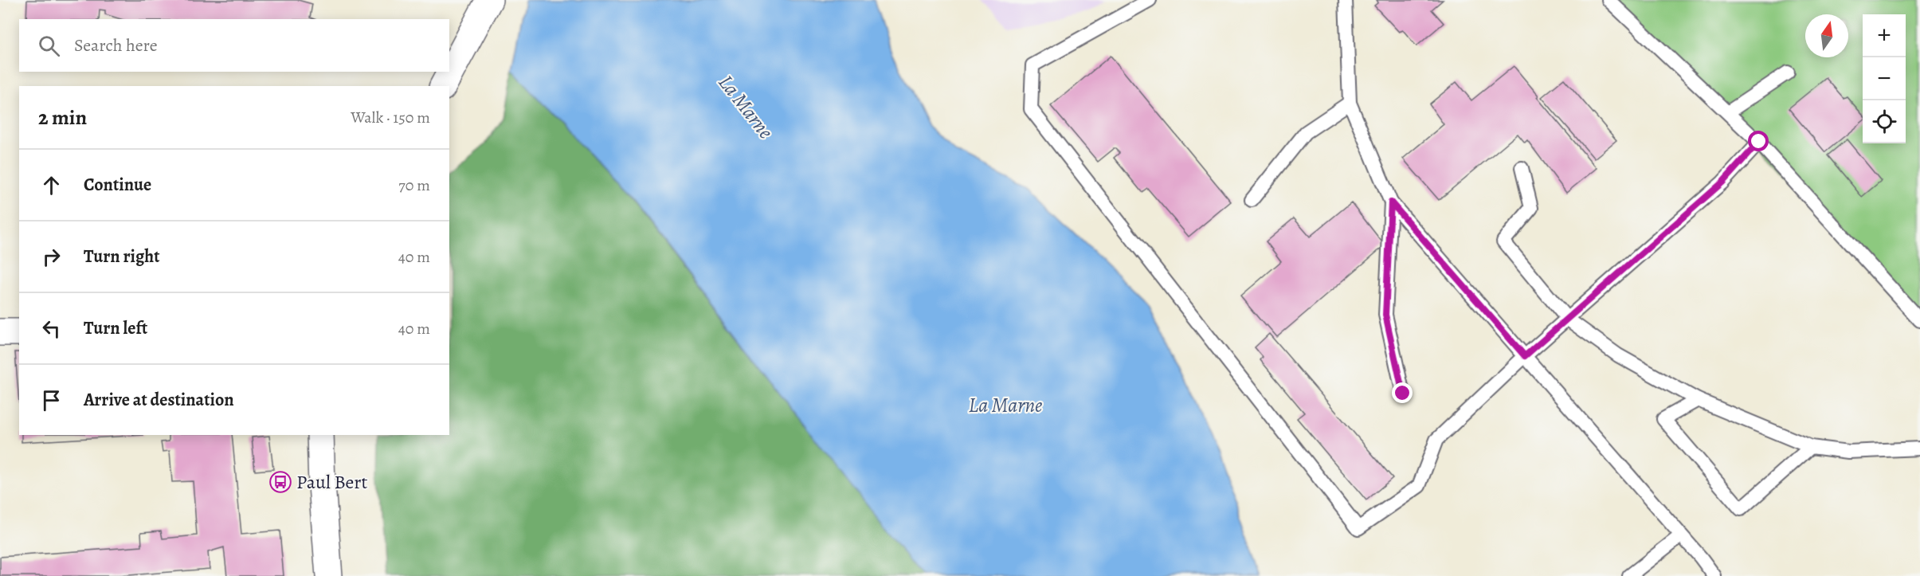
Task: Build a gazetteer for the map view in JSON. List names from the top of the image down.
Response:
{
  "water": ["La Marne"],
  "places": {
    "bus stop": ["Paul Bert"]
  },
  "north": "top",
  "page": {
    "map_buttons": ["+", "−"],
    "search": "Search here",
    "heading": ["2 min", "Walk · 150 m"],
    "list": [
      ["Continue", "70 m"],
      ["Turn right", "40 m"],
      ["Turn left", "40 m"],
      "Arrive at destination"
    ]
  }
}
